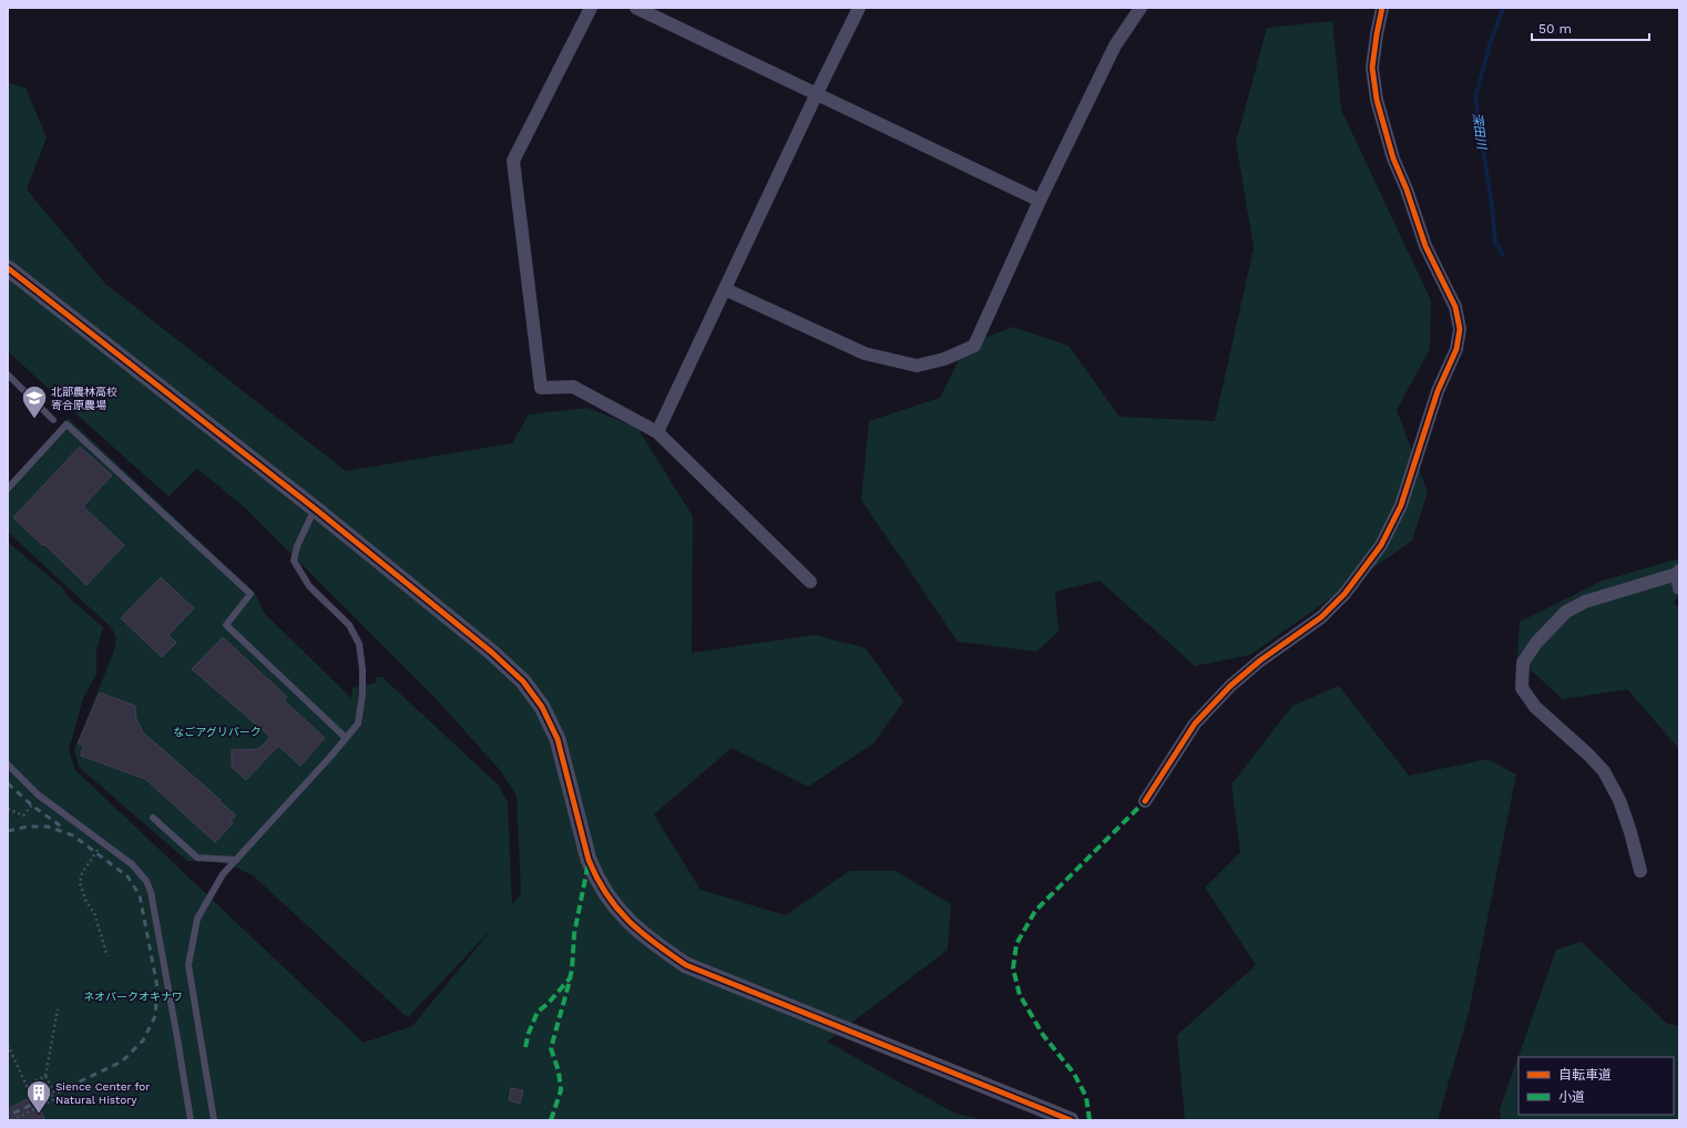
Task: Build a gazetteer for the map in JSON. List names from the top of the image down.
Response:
{
  "water": ["深田川"],
  "parks": ["なごアグリパーク", "ネオパークオキナワ"],
  "places": {
    "school or university": ["北部農林高校 寄合原農場"],
    "building": ["Sience Center for Natural History"]
  },
  "legend": ["自転車道", "小道"],
  "scale_bar": "50 m"
}
